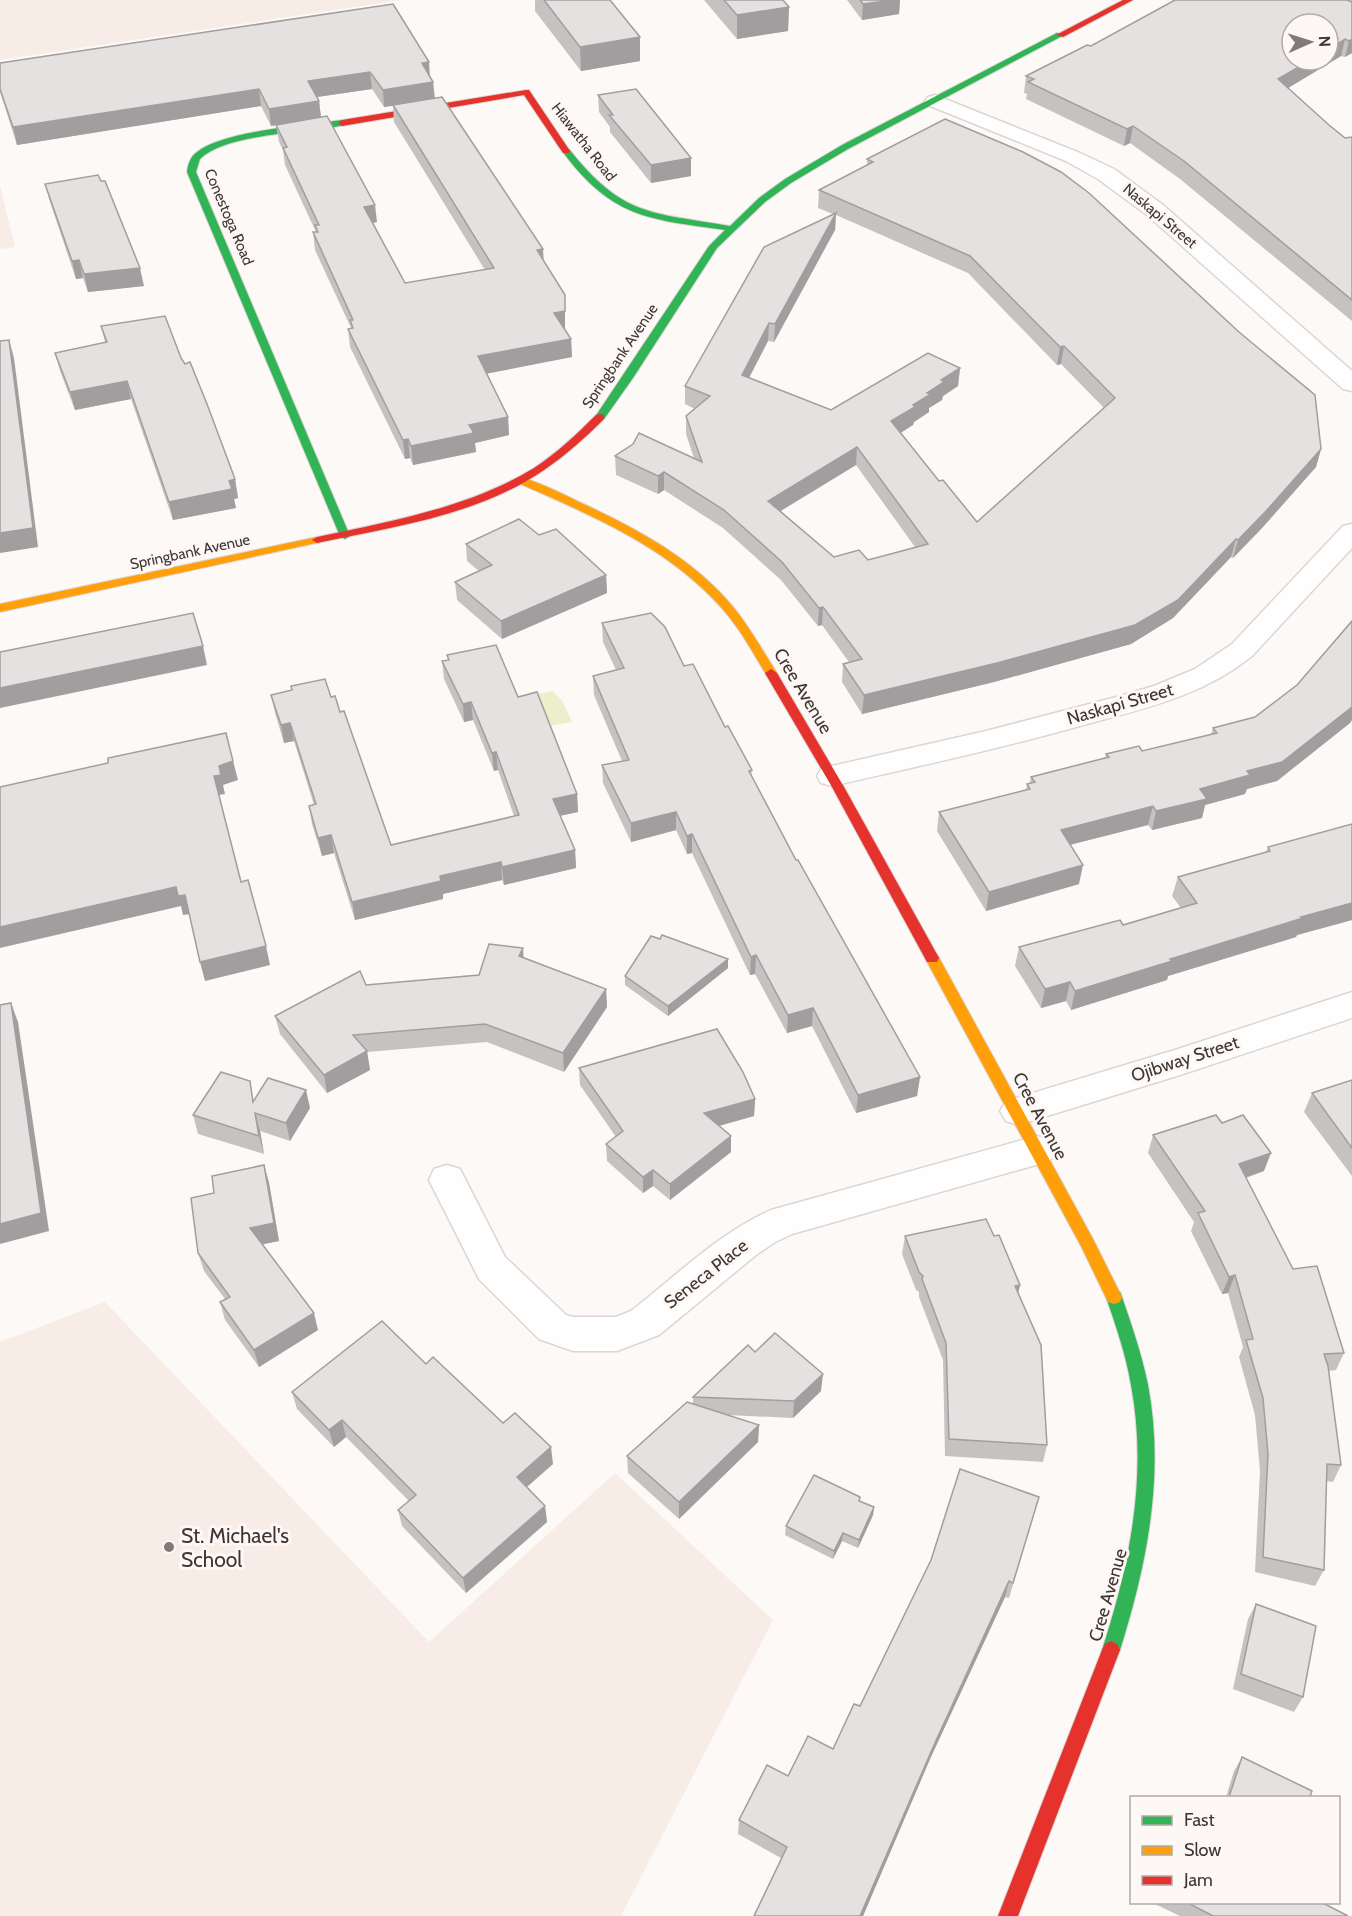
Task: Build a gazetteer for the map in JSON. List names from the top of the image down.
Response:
{
  "streets": {
    "street": [
      "Hiawatha Road",
      "Naskapi Street",
      "Conestoga Road",
      "Springbank Avenue",
      "Cree Avenue",
      "Ojibway Street",
      "Seneca Place"
    ]
  },
  "crossings": [
    ["Hiawatha Road", "Conestoga Road"],
    ["Hiawatha Road", "Springbank Avenue"],
    ["Naskapi Street", "Springbank Avenue"],
    ["Naskapi Street", "Cree Avenue"],
    ["Conestoga Road", "Springbank Avenue"],
    ["Springbank Avenue", "Cree Avenue"],
    ["Cree Avenue", "Ojibway Street"],
    ["Cree Avenue", "Seneca Place"]
  ],
  "places": ["St. Michael's School"],
  "legend": ["Fast", "Slow", "Jam"],
  "north": "right"
}
